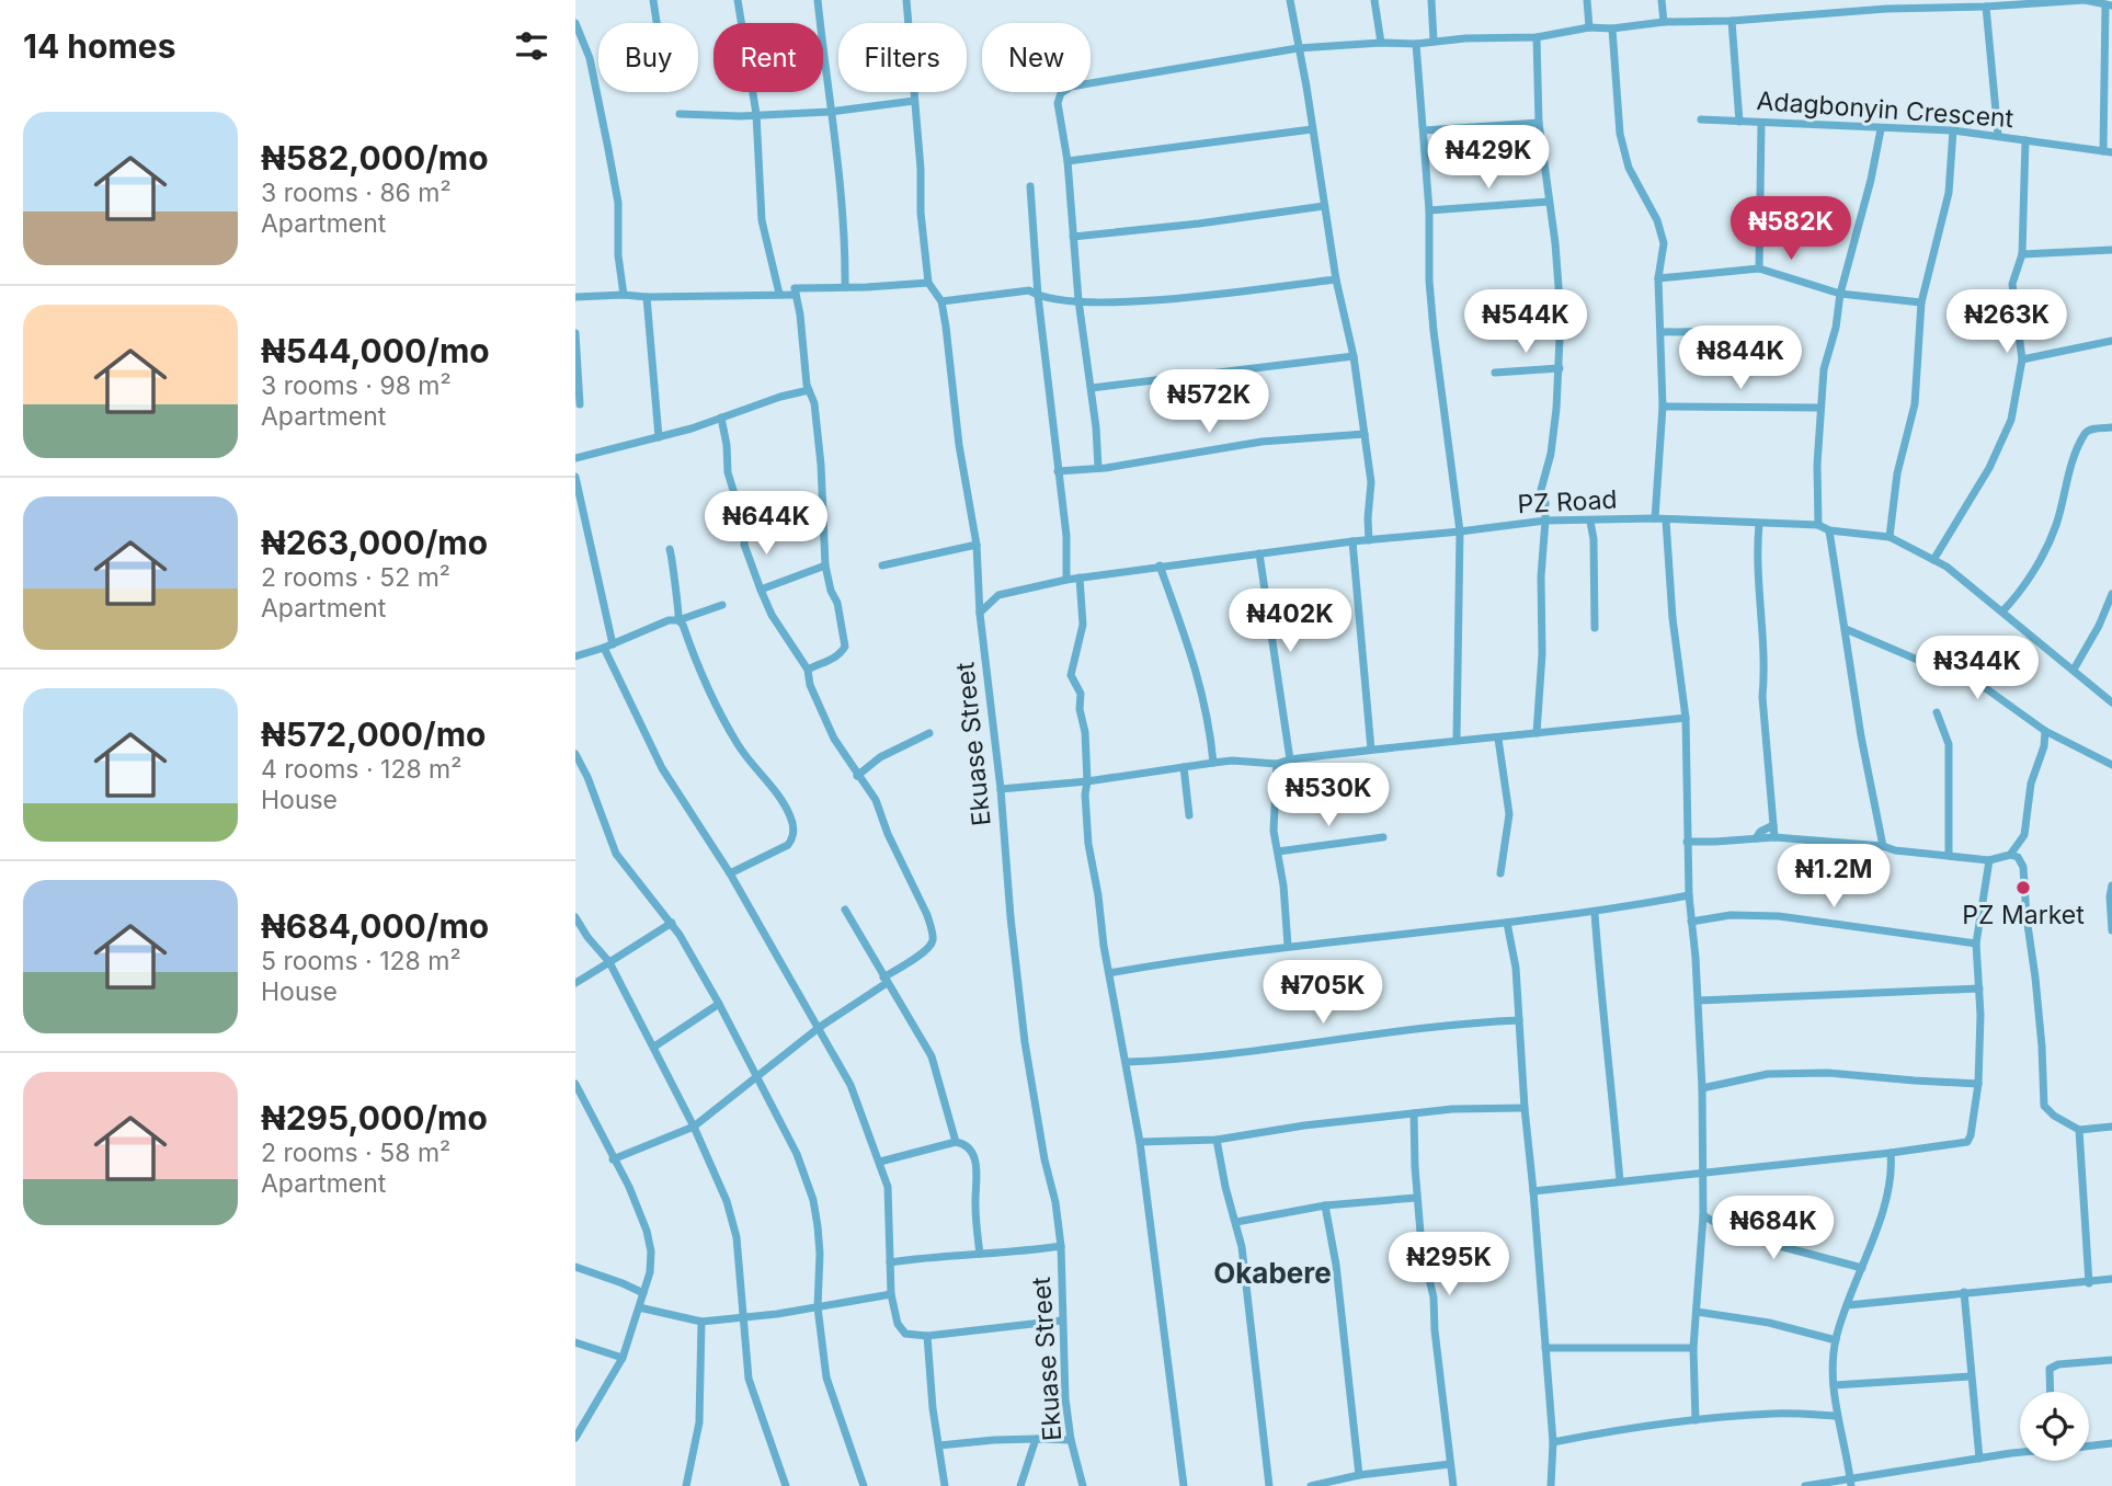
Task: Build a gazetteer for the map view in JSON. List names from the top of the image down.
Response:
{
  "streets": {
    "street": ["Adagbonyin Crescent", "PZ Road", "Ekuase Street"]
  },
  "crossings": [
    ["PZ Road", "Ekuase Street"]
  ],
  "districts": ["Okabere"],
  "places": ["PZ Market"],
  "page": {
    "heading": "14 homes",
    "chip": [
      "Buy",
      "Rent",
      "Filters",
      "New"
    ],
    "list": [
      {
        "name": "₦582,000/mo",
        "note": "3 rooms · 86 m² · Apartment"
      },
      {
        "name": "₦544,000/mo",
        "note": "3 rooms · 98 m² · Apartment"
      },
      {
        "name": "₦263,000/mo",
        "note": "2 rooms · 52 m² · Apartment"
      },
      {
        "name": "₦572,000/mo",
        "note": "4 rooms · 128 m² · House"
      },
      {
        "name": "₦684,000/mo",
        "note": "5 rooms · 128 m² · House"
      },
      {
        "name": "₦295,000/mo",
        "note": "2 rooms · 58 m² · Apartment"
      }
    ],
    "price": [
      "₦429K",
      "₦582K",
      "₦544K",
      "₦263K",
      "₦844K",
      "₦572K",
      "₦644K",
      "₦402K",
      "₦344K",
      "₦530K",
      "₦1.2M",
      "₦705K",
      "₦684K",
      "₦295K"
    ]
  }
}
